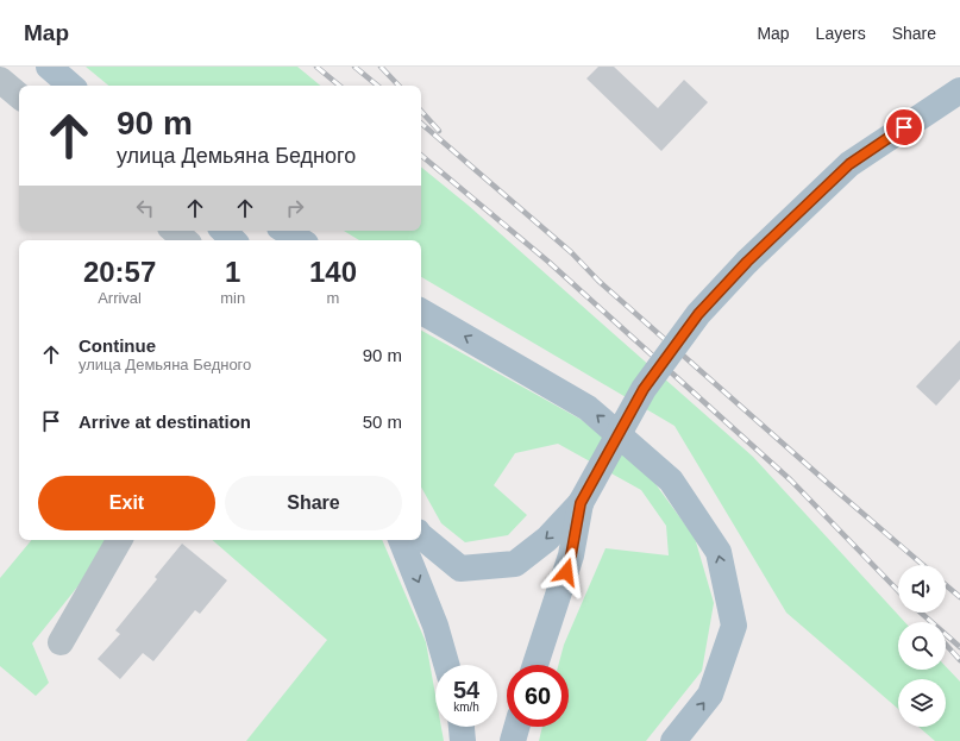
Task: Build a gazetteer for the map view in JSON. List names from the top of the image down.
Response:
{
  "page": {
    "header": "Map",
    "nav": ["Map", "Layers", "Share"],
    "turn": ["90 m", "улица Демьяна Бедного"],
    "eta": [
      "20:57",
      "Arrival",
      "1",
      "min",
      "140",
      "m"
    ],
    "list": [
      {
        "name": "Continue",
        "note": "улица Демьяна Бедного",
        "value": "90 m"
      },
      {
        "name": "Arrive at destination",
        "value": "50 m"
      }
    ],
    "buttons": ["Exit", "Share"],
    "speed": "54 km/h",
    "limit": "60"
  }
}
